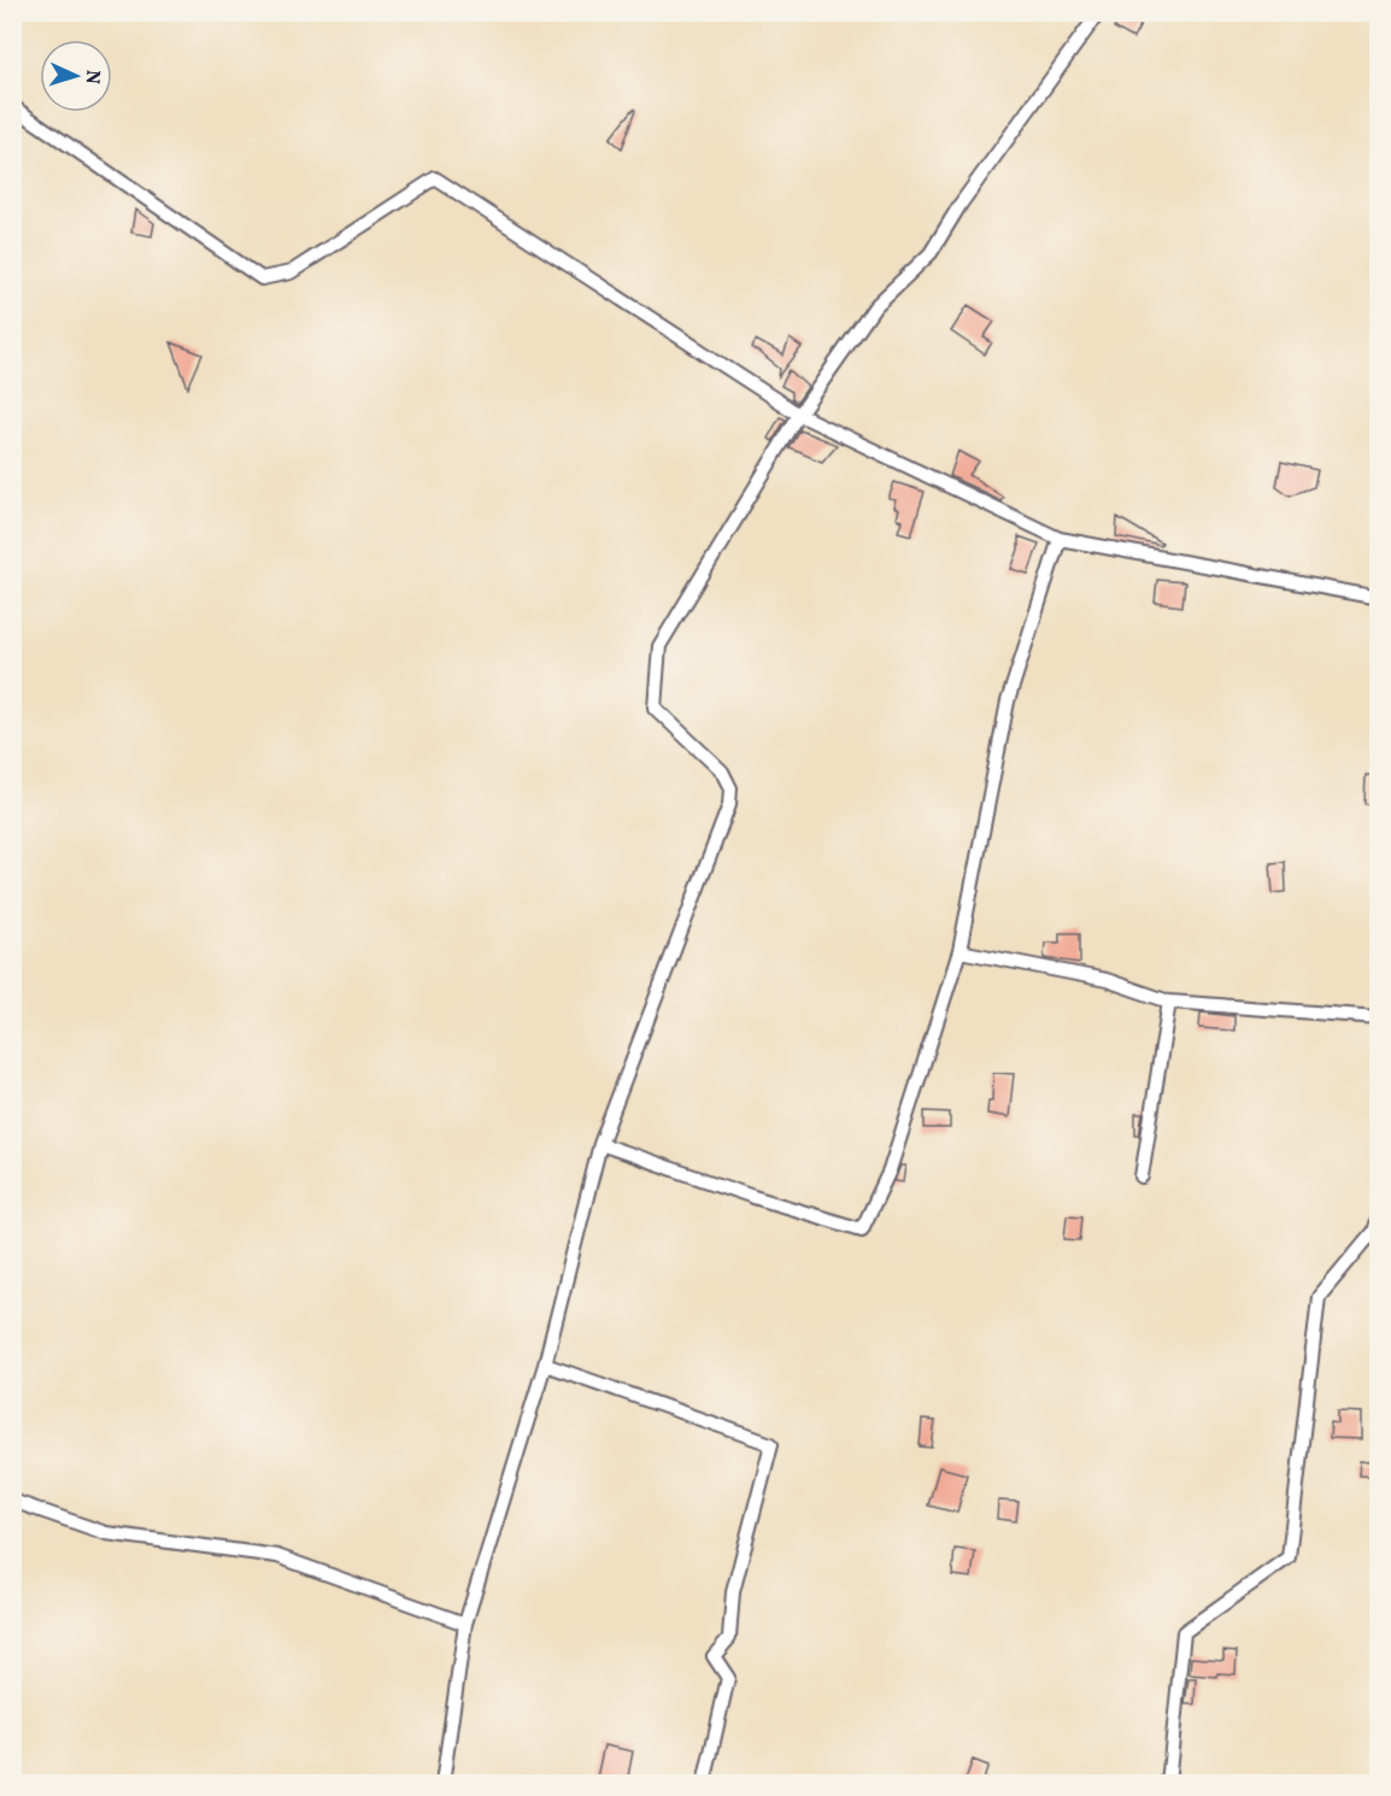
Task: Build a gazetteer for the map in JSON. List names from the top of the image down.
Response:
{
  "north": "right"
}
